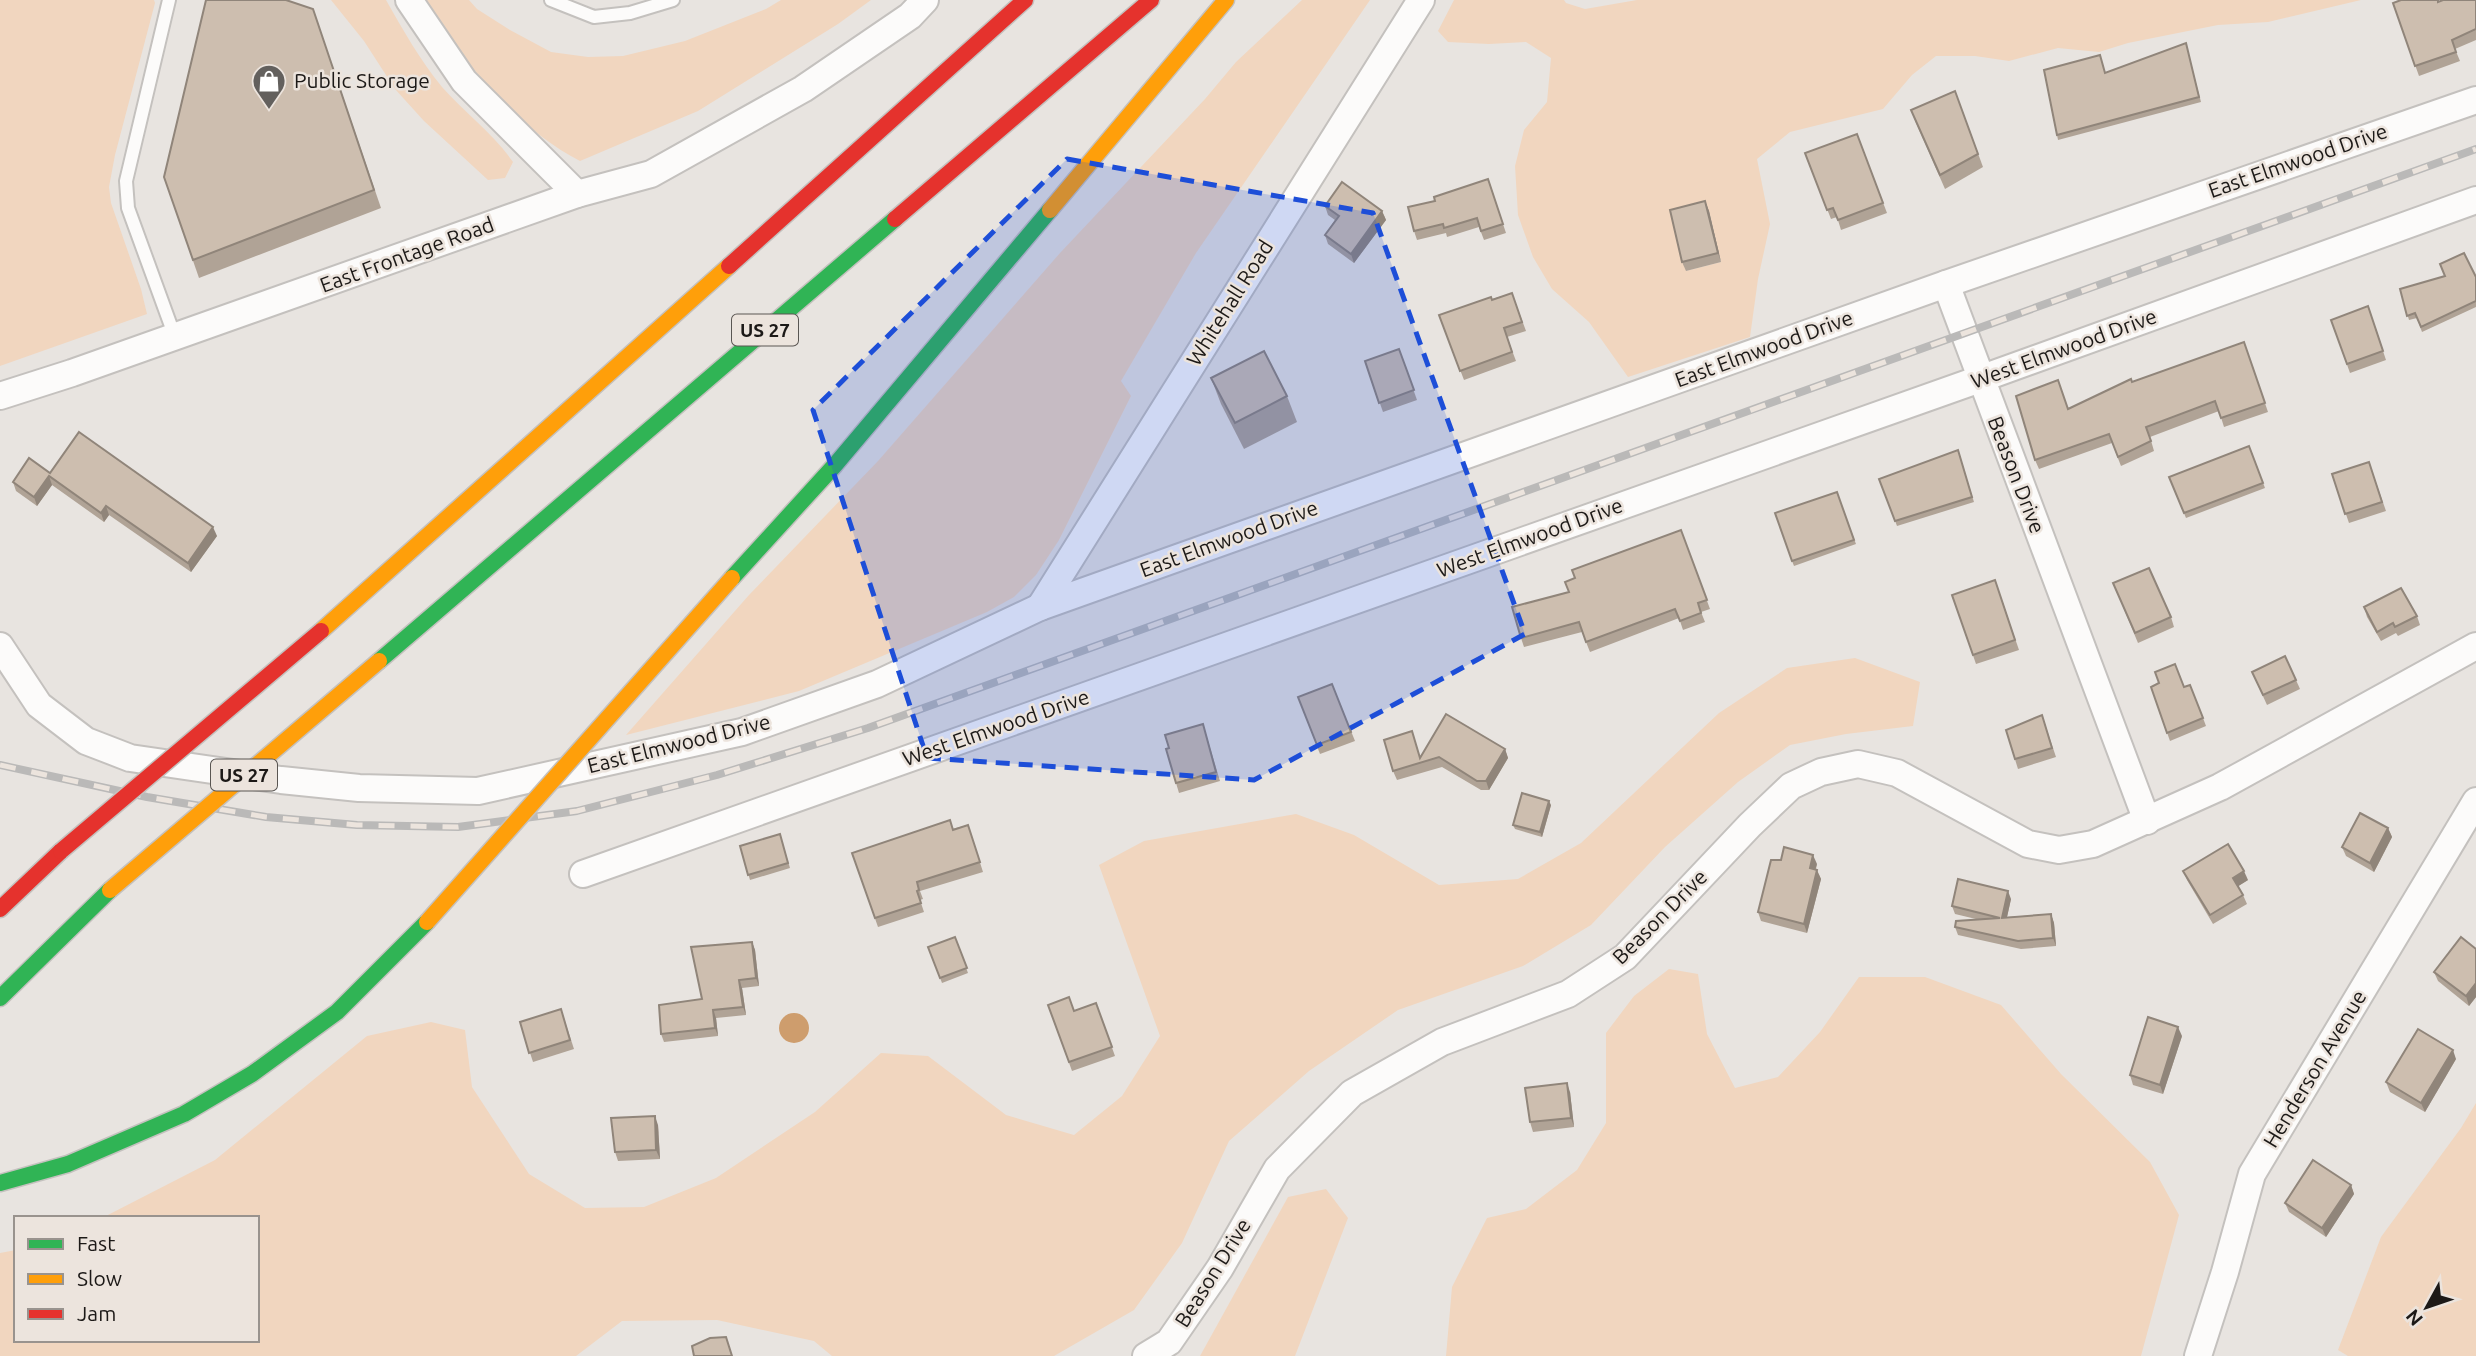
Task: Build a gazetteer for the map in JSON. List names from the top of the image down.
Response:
{
  "streets": {
    "highway": ["US 27"],
    "street": [
      "East Elmwood Drive",
      "East Frontage Road",
      "Whitehall Road",
      "West Elmwood Drive",
      "Beason Drive",
      "Henderson Avenue"
    ]
  },
  "crossings": [
    ["East Elmwood Drive", "Whitehall Road"],
    ["East Elmwood Drive", "Beason Drive"],
    ["West Elmwood Drive", "Beason Drive"]
  ],
  "places": {
    "shop": ["Public Storage"]
  },
  "legend": ["Fast", "Slow", "Jam"],
  "north": "bottom left"
}
